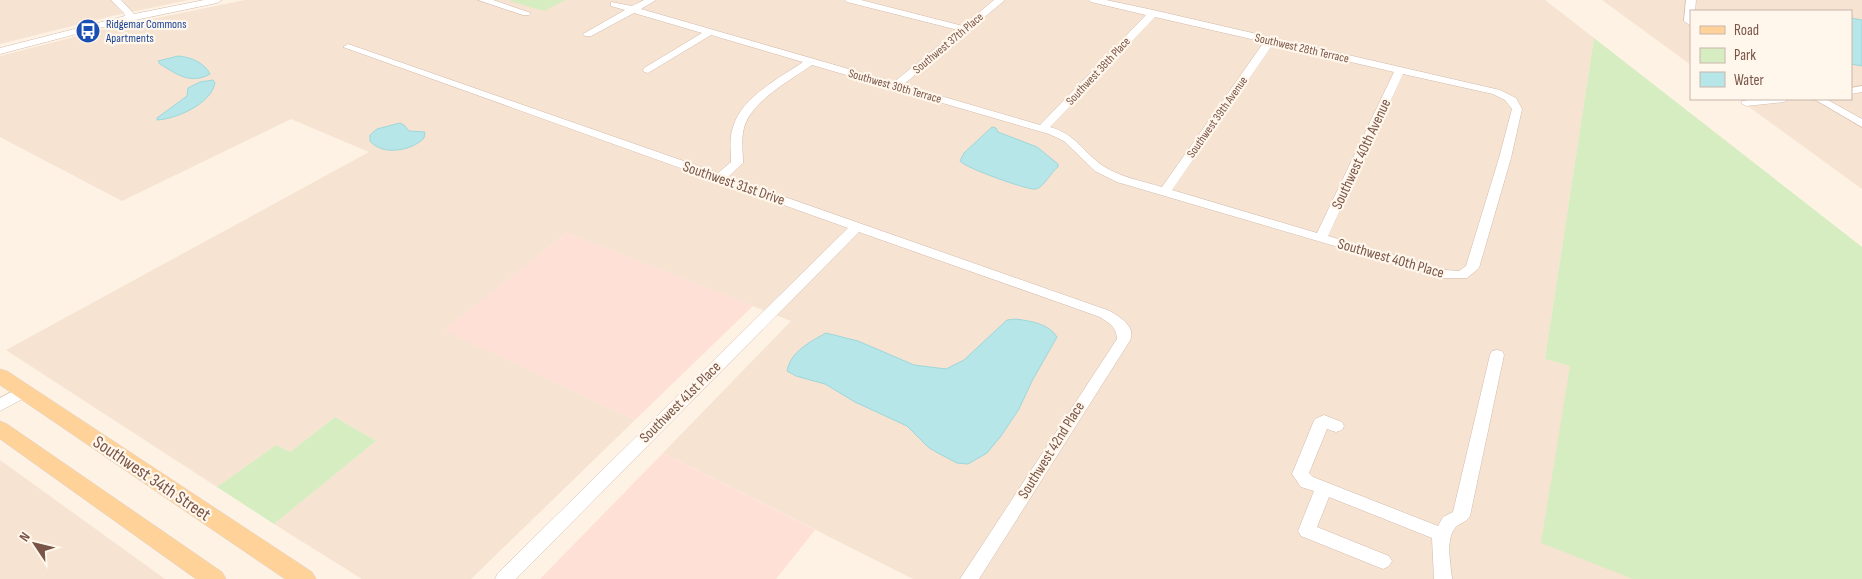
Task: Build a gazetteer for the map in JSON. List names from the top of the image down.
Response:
{
  "streets": {
    "main road": ["Southwest 34th Street"],
    "street": [
      "Southwest 37th Place",
      "Southwest 28th Terrace",
      "Southwest 38th Place",
      "Southwest 30th Terrace",
      "Southwest 39th Avenue",
      "Southwest 40th Avenue",
      "Southwest 31st Drive",
      "Southwest 40th Place",
      "Southwest 41st Place",
      "Southwest 42nd Place"
    ]
  },
  "crossings": [
    ["Southwest 37th Place", "Southwest 30th Terrace"],
    ["Southwest 28th Terrace", "Southwest 38th Place"],
    ["Southwest 28th Terrace", "Southwest 39th Avenue"],
    ["Southwest 28th Terrace", "Southwest 40th Avenue"],
    ["Southwest 28th Terrace", "Southwest 40th Place"],
    ["Southwest 38th Place", "Southwest 30th Terrace"],
    ["Southwest 30th Terrace", "Southwest 39th Avenue"],
    ["Southwest 30th Terrace", "Southwest 40th Place"],
    ["Southwest 39th Avenue", "Southwest 40th Place"],
    ["Southwest 40th Avenue", "Southwest 40th Place"],
    ["Southwest 31st Drive", "Southwest 41st Place"],
    ["Southwest 31st Drive", "Southwest 42nd Place"]
  ],
  "places": {
    "bus stop": ["Ridgemar Commons Apartments"]
  },
  "legend": ["Road", "Park", "Water"],
  "north": "top left"
}
